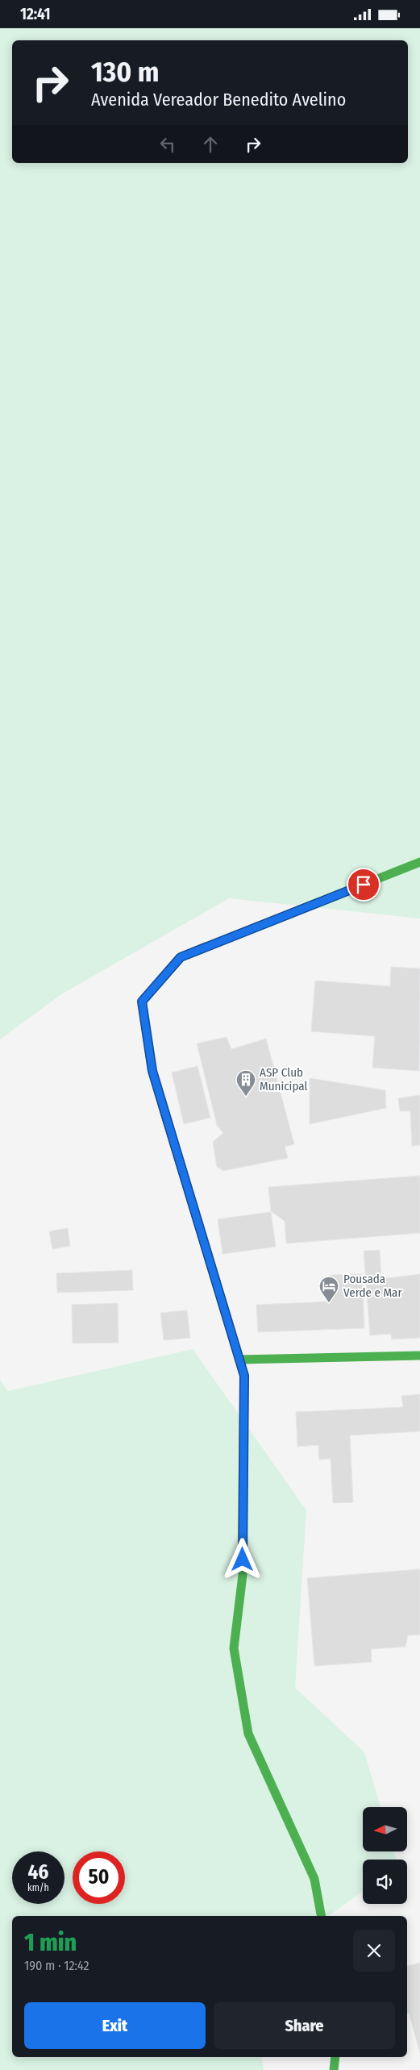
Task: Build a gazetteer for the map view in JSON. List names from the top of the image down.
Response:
{
  "places": {
    "building": ["ASP Club Municipal"],
    "hotel": ["Pousada Verde e Mar"]
  },
  "north": "left",
  "page": {
    "status": "12:41",
    "turn": ["130 m", "Avenida Vereador Benedito Avelino"],
    "speed": "46 km/h",
    "limit": "50",
    "heading": ["1 min", "190 m · 12:42"],
    "buttons": ["Exit", "Share"]
  }
}
